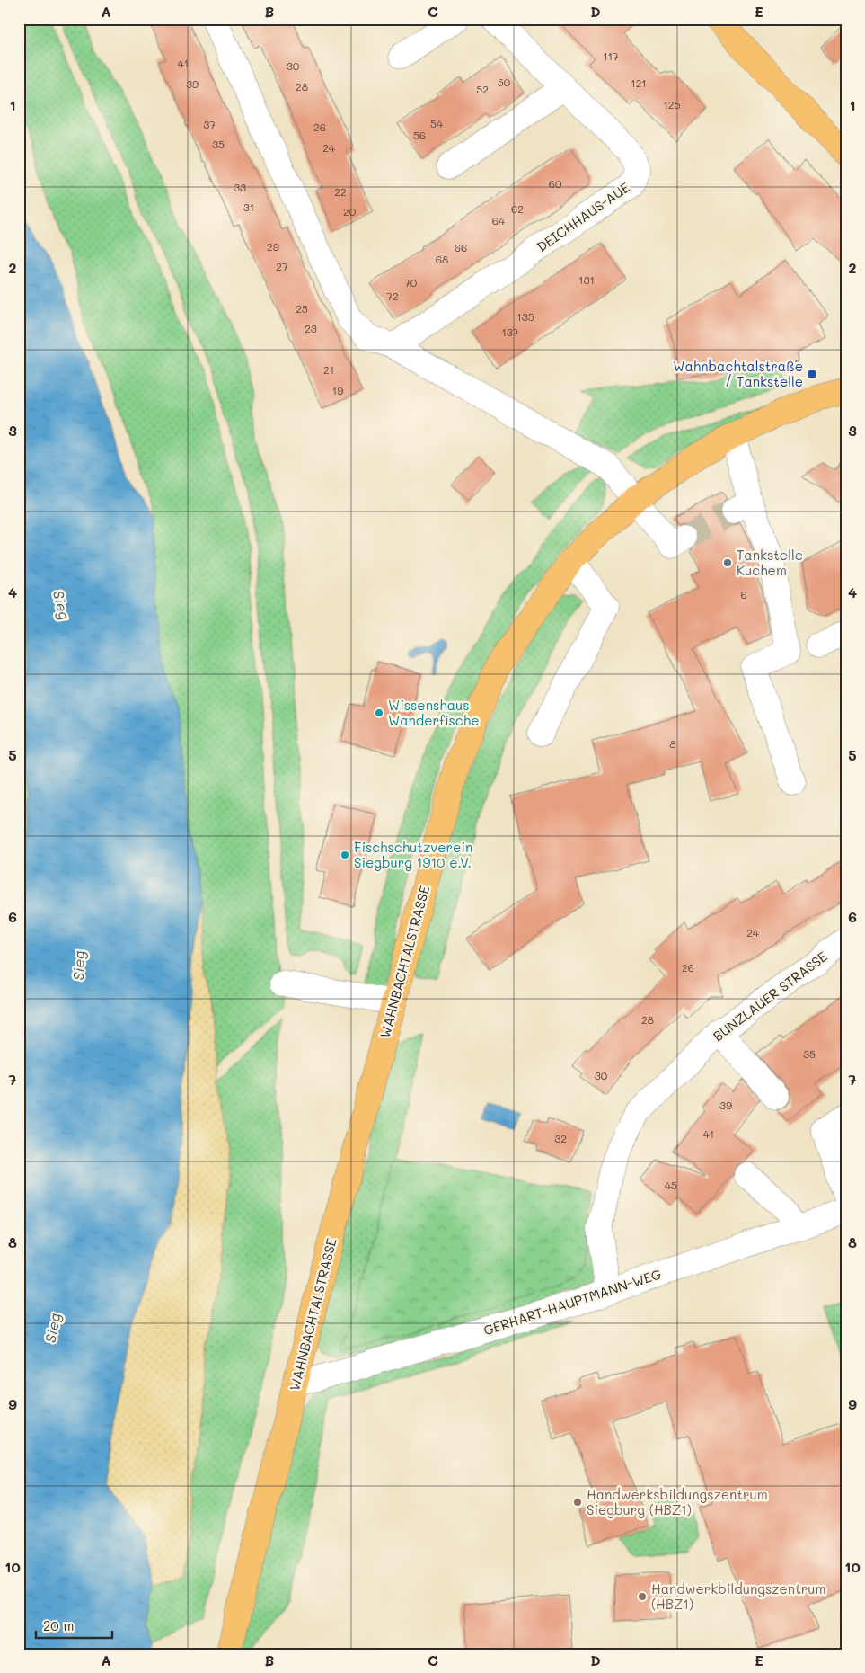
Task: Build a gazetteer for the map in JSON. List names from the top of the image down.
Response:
{
  "streets": {
    "main road": ["WAHNBACHTALSTRASSE"],
    "street": ["DEICHHAUS-AUE", "BUNZLAUER STRASSE", "GERHART-HAUPTMANN-WEG"]
  },
  "crossings": [
    ["WAHNBACHTALSTRASSE", "GERHART-HAUPTMANN-WEG"],
    ["BUNZLAUER STRASSE", "GERHART-HAUPTMANN-WEG"]
  ],
  "water": ["Sieg"],
  "places": {
    "transit": ["Wahnbachtalstraße / Tankstelle"],
    "other": [
      "Tankstelle Kuchem",
      "Wissenshaus Wanderfische",
      "Fischschutzverein Siegburg 1910 e.V.",
      "Handwerksbildungszentrum Siegburg (HBZ1)",
      "Handwerkbildungszentrum (HBZ1)"
    ]
  },
  "house_numbers": [
    "117",
    "41",
    "30",
    "50",
    "121",
    "39",
    "28",
    "52",
    "125",
    "54",
    "37",
    "26",
    "56",
    "35",
    "24",
    "60",
    "33",
    "22",
    "31",
    "62",
    "20",
    "64",
    "29",
    "66",
    "68",
    "27",
    "131",
    "70",
    "72",
    "25",
    "135",
    "23",
    "137",
    "21",
    "19",
    "6",
    "8",
    "24",
    "26",
    "28",
    "35",
    "30",
    "39",
    "41",
    "32",
    "45"
  ],
  "scale_bar": "20 m",
  "grid": {
    "columns": [
      "A",
      "B",
      "C",
      "D",
      "E"
    ],
    "rows": [
      "1",
      "2",
      "3",
      "4",
      "5",
      "6",
      "7",
      "8",
      "9",
      "10"
    ]
  }
}
